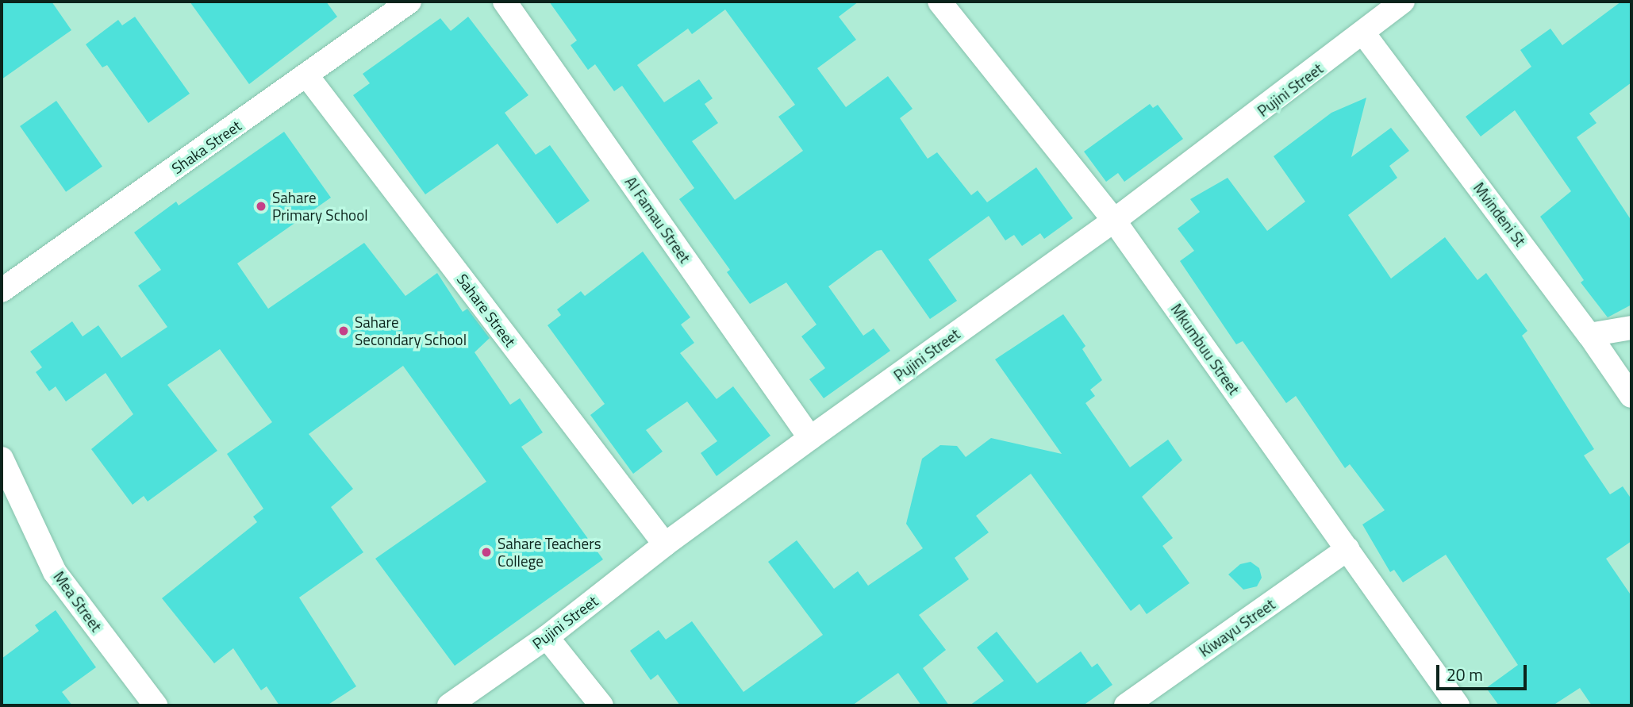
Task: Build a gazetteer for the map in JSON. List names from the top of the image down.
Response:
{
  "streets": {
    "street": [
      "Pujini Street",
      "Shaka Street",
      "Mvindeni St",
      "Al Famau Street",
      "Sahare Street",
      "Mkumbuu Street",
      "Mea Street",
      "Kiwayu Street"
    ]
  },
  "crossings": [
    ["Pujini Street", "Mvindeni St"],
    ["Pujini Street", "Al Famau Street"],
    ["Pujini Street", "Sahare Street"],
    ["Pujini Street", "Mkumbuu Street"],
    ["Shaka Street", "Sahare Street"],
    ["Mkumbuu Street", "Kiwayu Street"]
  ],
  "places": ["Sahare Primary School", "Sahare Secondary School", "Sahare Teachers College"],
  "scale_bar": "20 m"
}
